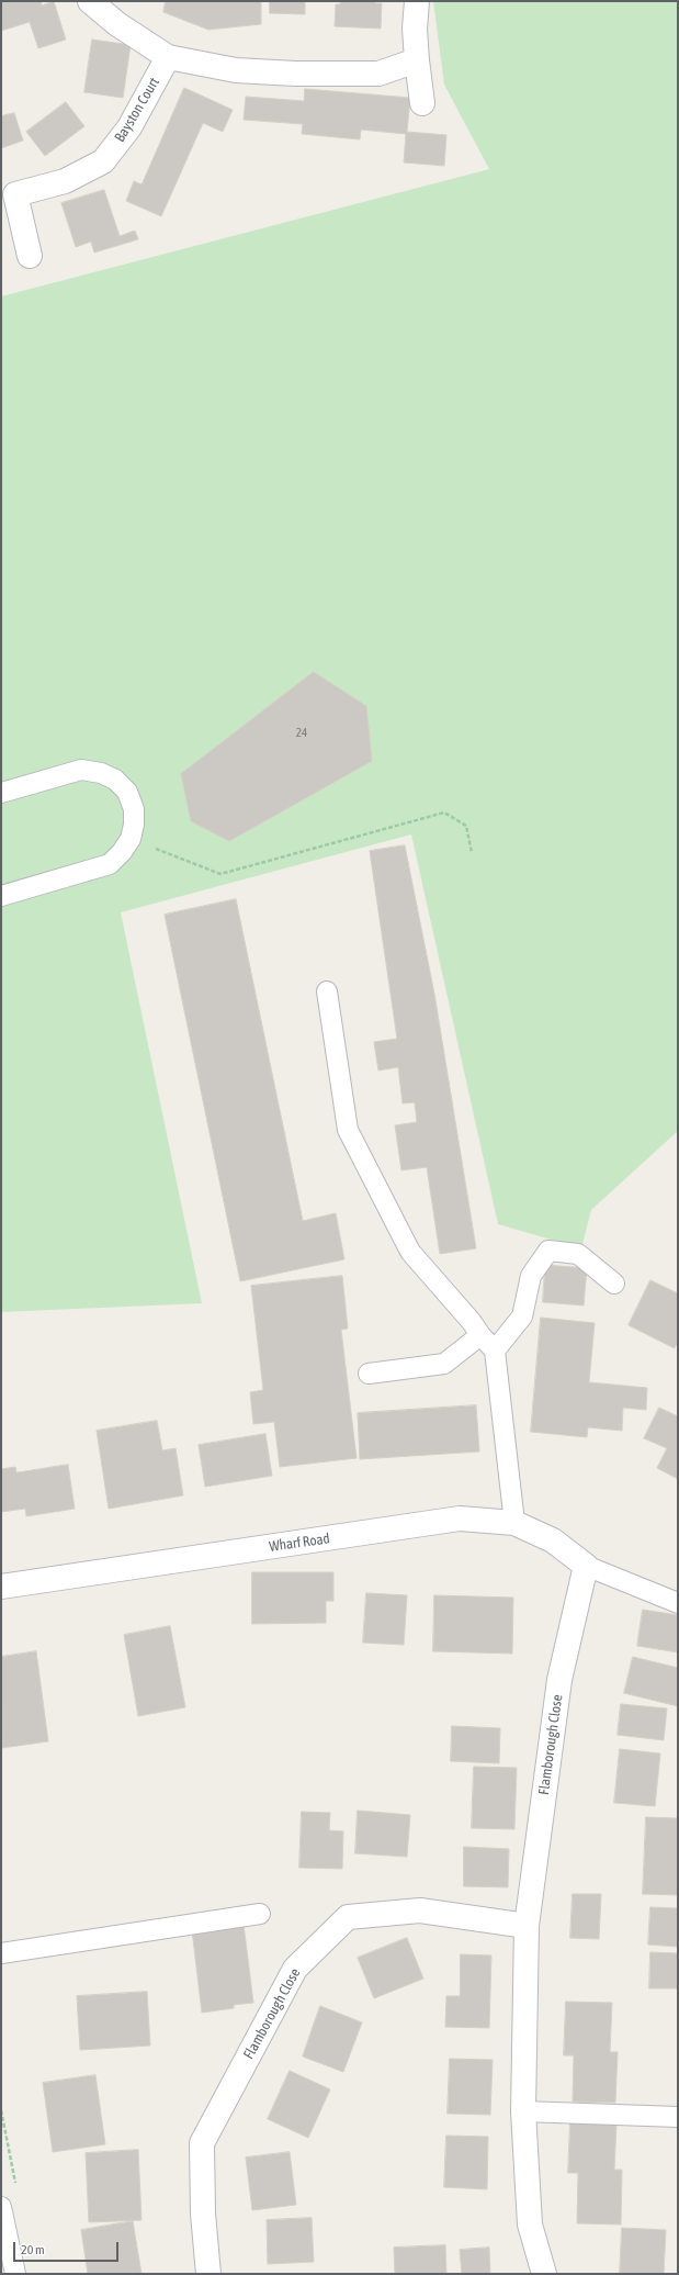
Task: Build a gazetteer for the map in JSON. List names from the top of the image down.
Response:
{
  "streets": {
    "street": ["Bayston Court", "Wharf Road", "Flamborough Close"]
  },
  "crossings": [
    ["Wharf Road", "Flamborough Close"]
  ],
  "house_numbers": ["24"],
  "scale_bar": "20 m"
}
